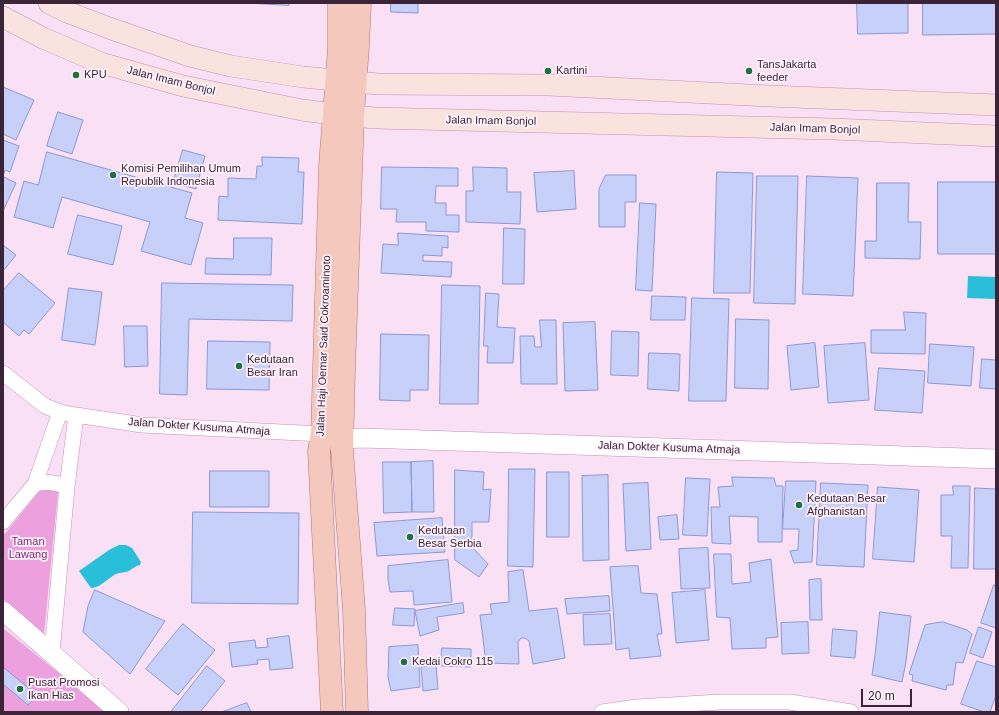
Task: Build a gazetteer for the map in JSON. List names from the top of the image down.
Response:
{
  "streets": {
    "main road": ["Jalan Imam Bonjol", "Jalan Haji Oemar Said Cokroaminoto"],
    "street": ["Jalan Dokter Kusuma Atmaja"]
  },
  "crossings": [
    ["Jalan Imam Bonjol", "Jalan Haji Oemar Said Cokroaminoto"],
    ["Jalan Haji Oemar Said Cokroaminoto", "Jalan Dokter Kusuma Atmaja"]
  ],
  "parks": ["Taman Lawang"],
  "places": [
    "Kartini",
    "TansJakarta feeder",
    "KPU",
    "Komisi Pemilihan Umum Republik Indonesia",
    "Kedutaan Besar Iran",
    "Kedutaan Besar Afghanistan",
    "Kedutaan Besar Serbia",
    "Kedai Cokro 115",
    "Pusat Promosi Ikan Hias"
  ],
  "scale_bar": "20 m"
}
